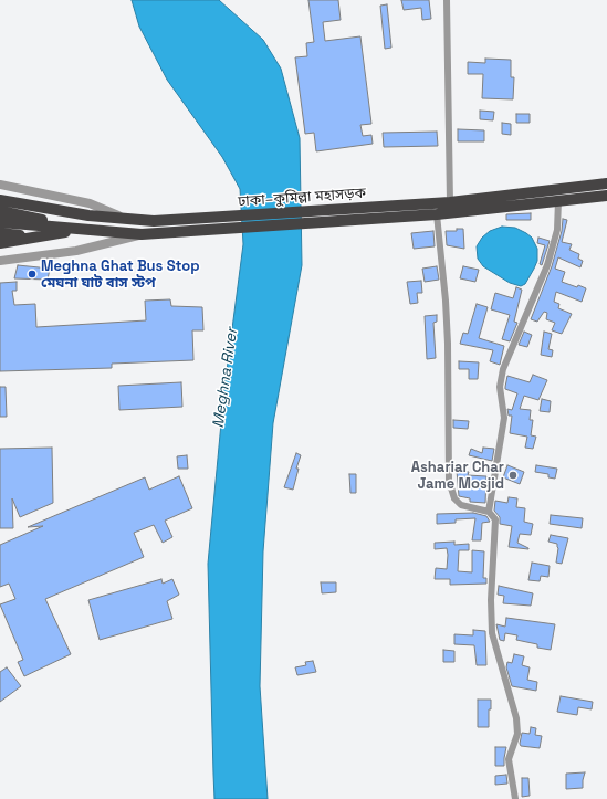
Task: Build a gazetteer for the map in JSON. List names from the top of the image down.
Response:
{
  "streets": {
    "highway": ["ঢাকা–কুমিল্লা মহাসড়ক"]
  },
  "water": ["Meghna River"],
  "places": ["Meghna Ghat Bus Stop মেঘনা ঘাট বাস স্টপ", "Ashariar Char Jame Mosjid"]
}
